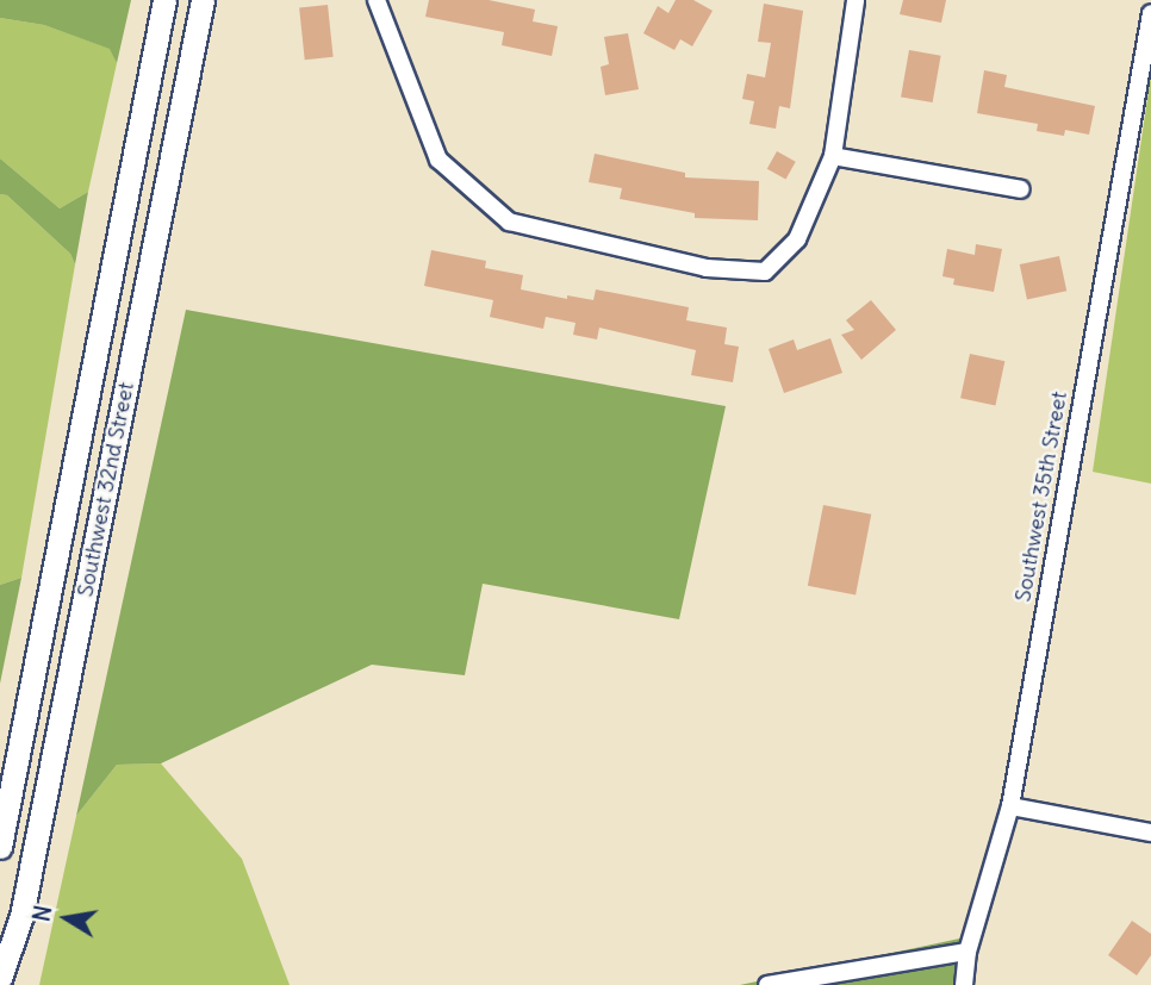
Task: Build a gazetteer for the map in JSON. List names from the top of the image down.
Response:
{
  "streets": {
    "main road": ["Southwest 32nd Street"],
    "street": ["Southwest 35th Street"]
  },
  "north": "left"
}
